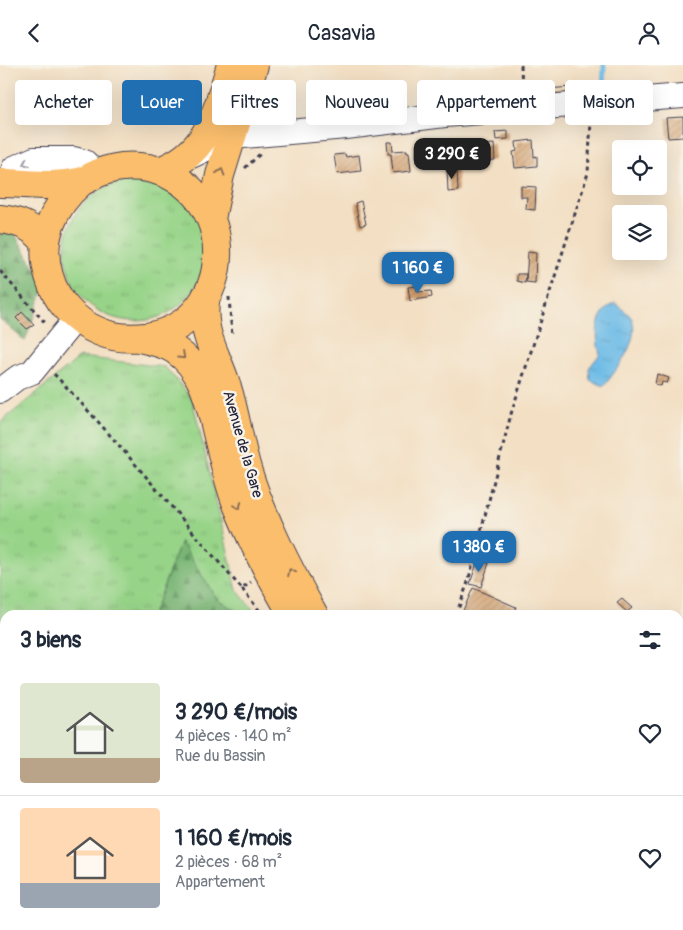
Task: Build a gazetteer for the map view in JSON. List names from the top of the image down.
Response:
{
  "streets": {
    "main road": ["Avenue de la Gare"]
  },
  "page": {
    "header": "Casavia",
    "chip": [
      "Acheter",
      "Louer",
      "Filtres",
      "Nouveau",
      "Appartement",
      "Maison"
    ],
    "price": ["3 290 €", "1 160 €", "1 380 €"],
    "heading": "3 biens",
    "list": [
      {
        "name": "3 290 €/mois",
        "note": "4 pièces · 140 m² · Rue du Bassin"
      },
      {
        "name": "1 160 €/mois",
        "note": "2 pièces · 68 m² · Appartement"
      }
    ]
  }
}
